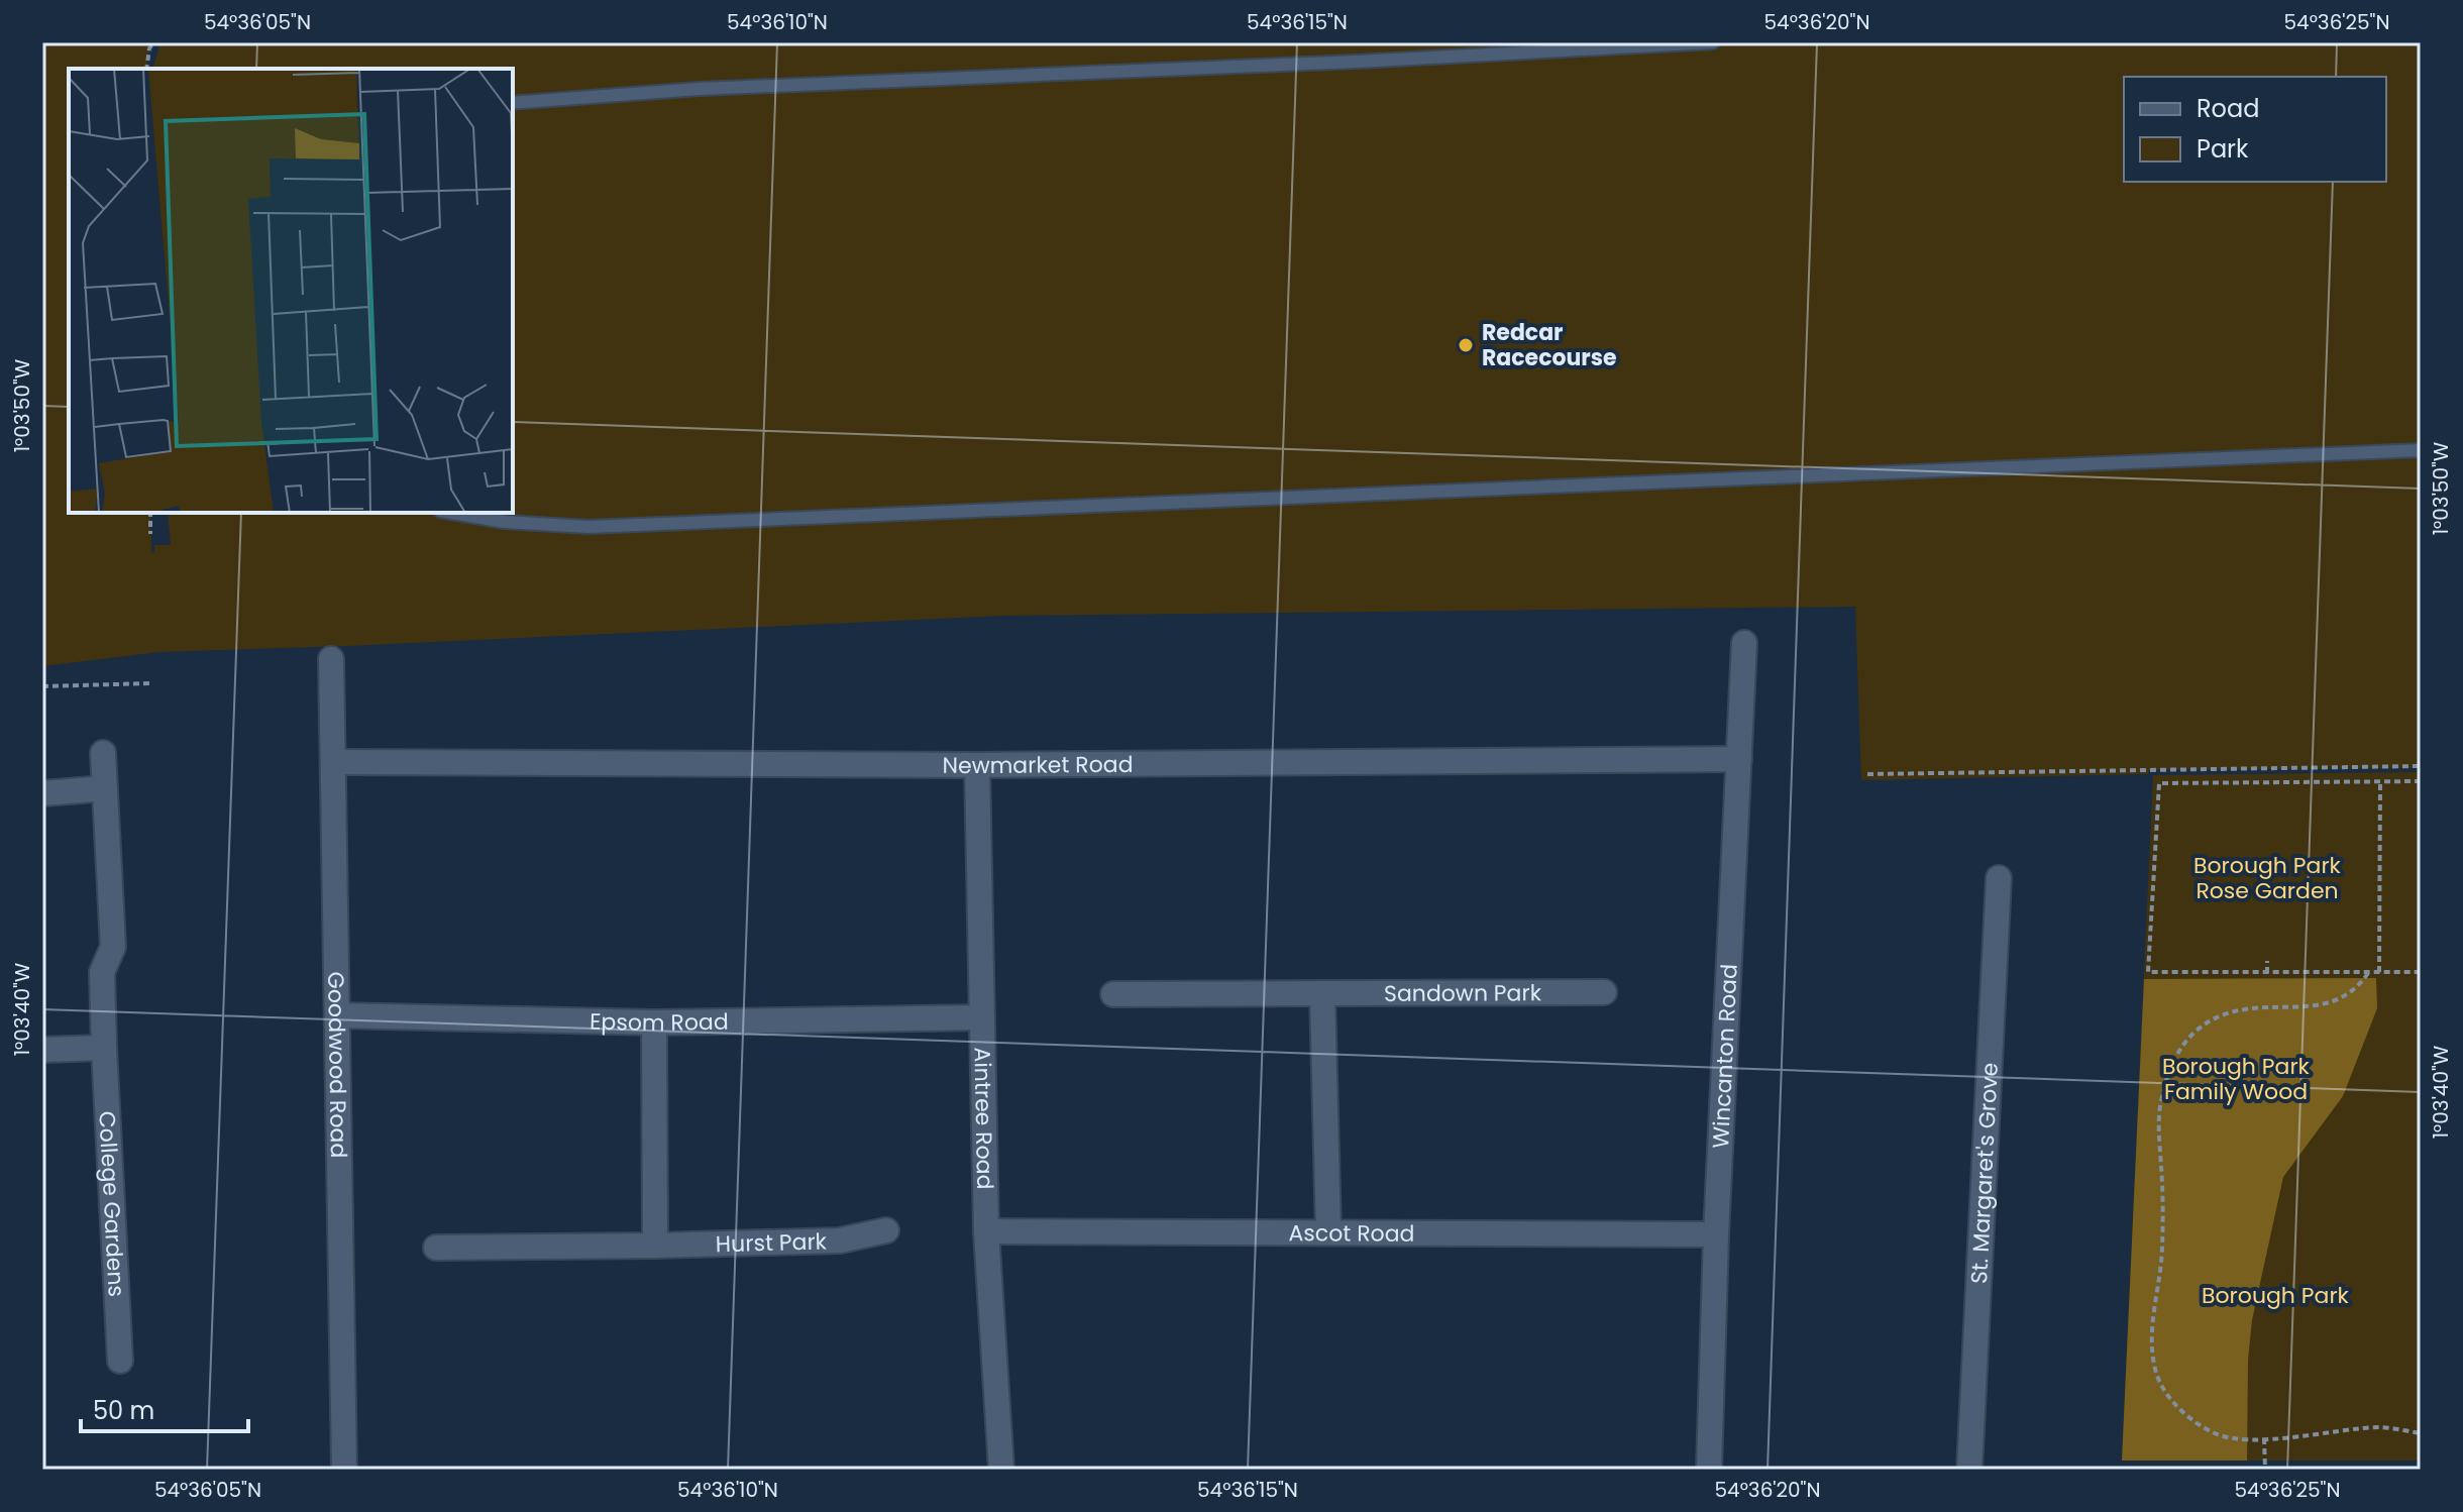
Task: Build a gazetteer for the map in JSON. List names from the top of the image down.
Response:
{
  "streets": {
    "street": [
      "Newmarket Road",
      "Sandown Park",
      "Epsom Road",
      "Wincanton Road",
      "Goodwood Road",
      "Aintree Road",
      "St. Margaret's Grove",
      "College Gardens",
      "Ascot Road",
      "Hurst Park"
    ]
  },
  "crossings": [
    ["Newmarket Road", "Wincanton Road"],
    ["Newmarket Road", "Goodwood Road"],
    ["Newmarket Road", "Aintree Road"],
    ["Epsom Road", "Goodwood Road"],
    ["Epsom Road", "Aintree Road"],
    ["Wincanton Road", "Ascot Road"],
    ["Aintree Road", "Ascot Road"]
  ],
  "parks": ["Borough Park Rose Garden", "Borough Park Family Wood", "Borough Park"],
  "places": ["Redcar Racecourse"],
  "legend": ["Road", "Park"],
  "scale_bar": "50 m",
  "coordinates": [
    "54°36'05\"N",
    "54°36'10\"N",
    "54°36'15\"N",
    "54°36'20\"N",
    "54°36'25\"N",
    "1°03'50\"W",
    "1°03'40\"W"
  ]
}
